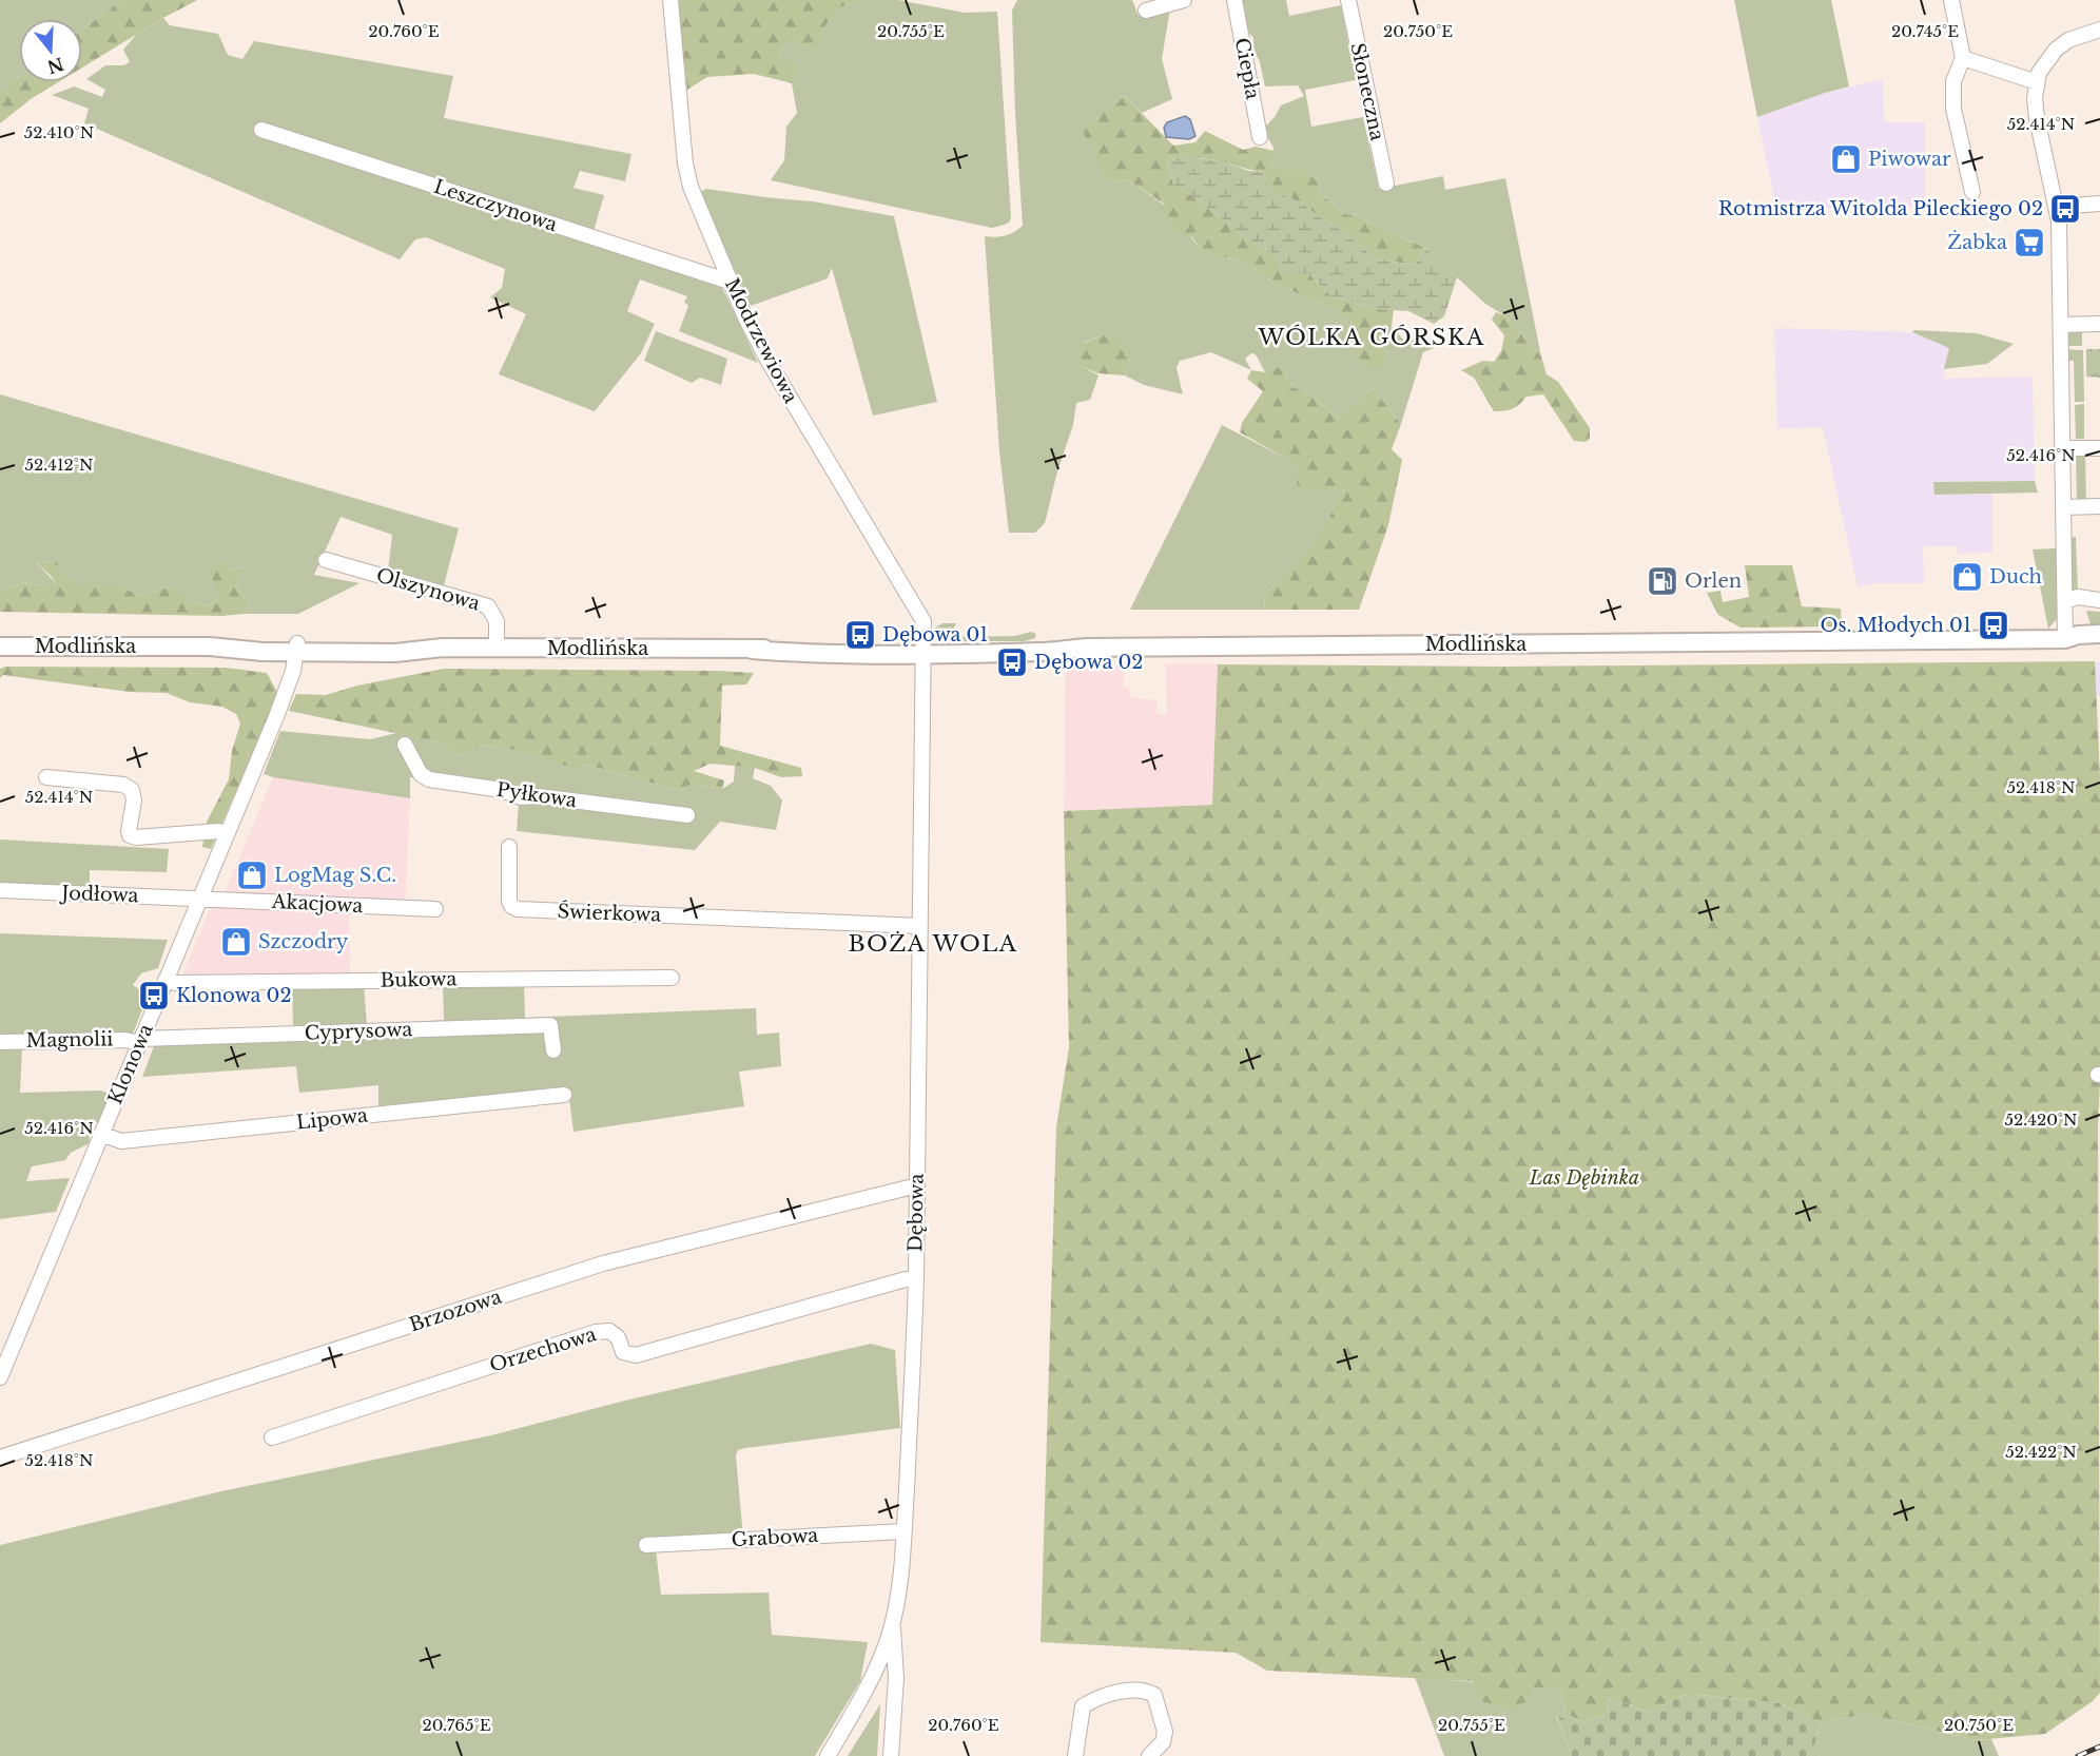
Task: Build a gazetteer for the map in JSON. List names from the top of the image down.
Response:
{
  "streets": {
    "main road": ["Modlińska"],
    "street": [
      "Ciepła",
      "Słoneczna",
      "Leszczynowa",
      "Modrzewiowa",
      "Olszynowa",
      "Pyłkowa",
      "Jodłowa",
      "Akacjowa",
      "Świerkowa",
      "Bukowa",
      "Cyprysowa",
      "Magnolii",
      "Klonowa",
      "Lipowa",
      "Dębowa",
      "Brzozowa",
      "Orzechowa",
      "Grabowa"
    ]
  },
  "crossings": [
    ["Leszczynowa", "Modrzewiowa"],
    ["Modrzewiowa", "Modlińska"],
    ["Modrzewiowa", "Dębowa"],
    ["Olszynowa", "Modlińska"],
    ["Modlińska", "Klonowa"],
    ["Modlińska", "Dębowa"],
    ["Jodłowa", "Akacjowa"],
    ["Jodłowa", "Klonowa"],
    ["Akacjowa", "Klonowa"],
    ["Świerkowa", "Dębowa"],
    ["Bukowa", "Klonowa"],
    ["Cyprysowa", "Magnolii"],
    ["Cyprysowa", "Klonowa"],
    ["Magnolii", "Klonowa"],
    ["Klonowa", "Lipowa"],
    ["Dębowa", "Brzozowa"],
    ["Dębowa", "Orzechowa"],
    ["Dębowa", "Grabowa"]
  ],
  "districts": ["WÓLKA GÓRSKA", "BOŻA WOLA"],
  "parks": ["Las Dębinka"],
  "places": {
    "shop": [
      "Piwowar",
      "Duch",
      "LogMag S.C.",
      "Szczodry"
    ],
    "bus stop": [
      "Rotmistrza Witolda Pileckiego 02",
      "Os. Młodych 01",
      "Dębowa 01",
      "Dębowa 02",
      "Klonowa 02"
    ],
    "supermarket": ["Żabka"],
    "fuel station": ["Orlen"]
  },
  "north": "bottom",
  "coordinates": [
    "20.760°E",
    "20.755°E",
    "20.750°E",
    "20.745°E",
    "52.414°N",
    "52.410°N",
    "52.416°N",
    "52.412°N",
    "52.418°N",
    "52.420°N",
    "52.422°N",
    "20.765°E"
  ]
}
